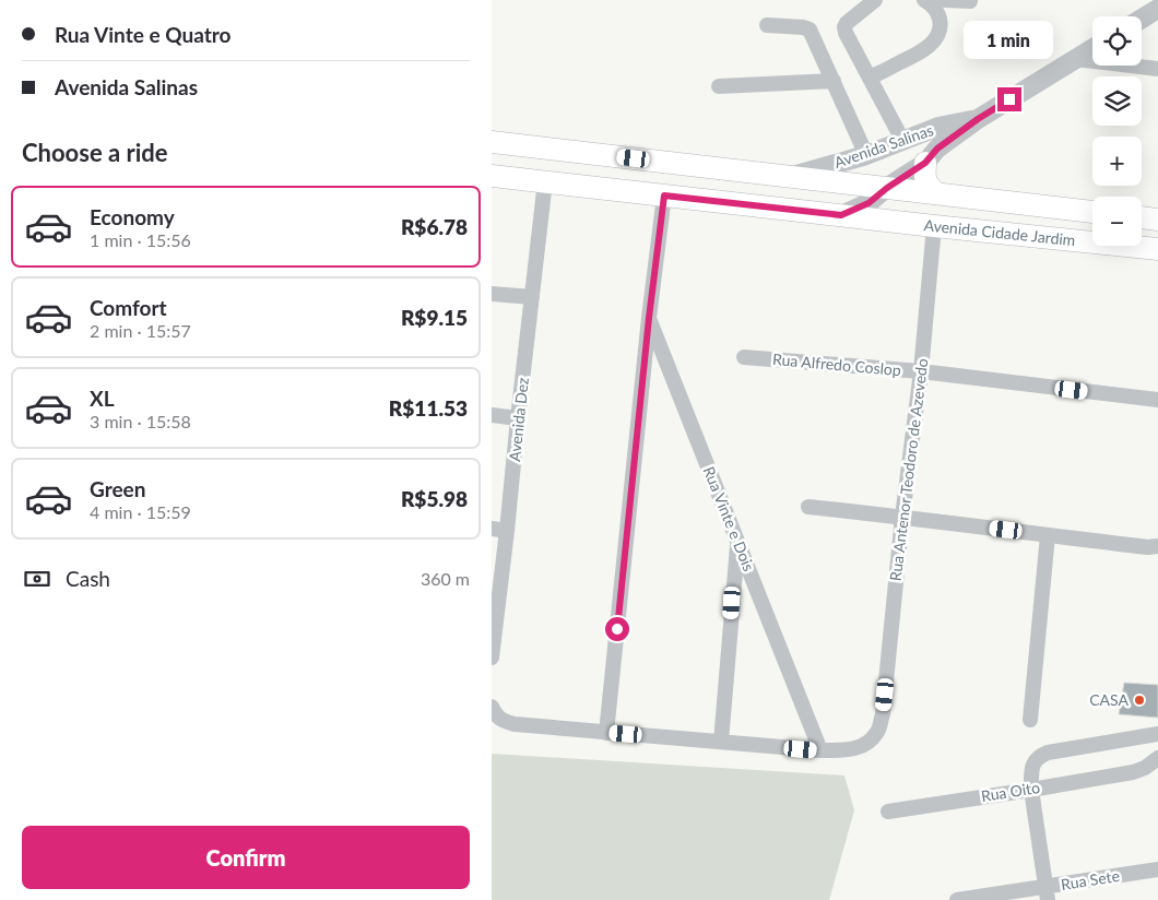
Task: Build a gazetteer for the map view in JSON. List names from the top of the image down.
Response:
{
  "streets": {
    "main road": ["Avenida Cidade Jardim"],
    "street": [
      "Avenida Salinas",
      "Rua Alfredo Coslop",
      "Avenida Dez",
      "Rua Antenor Teodoro de Azevedo",
      "Rua Vinte e Dois",
      "Rua Oito",
      "Rua Sete"
    ]
  },
  "crossings": [
    ["Avenida Salinas", "Avenida Cidade Jardim"],
    ["Avenida Cidade Jardim", "Avenida Dez"],
    ["Avenida Cidade Jardim", "Rua Antenor Teodoro de Azevedo"],
    ["Rua Alfredo Coslop", "Rua Antenor Teodoro de Azevedo"],
    ["Rua Antenor Teodoro de Azevedo", "Rua Vinte e Dois"]
  ],
  "places": ["CASA"],
  "page": {
    "banner": ["Rua Vinte e Quatro", "Avenida Salinas"],
    "map_buttons": ["+", "−"],
    "bubble": "1 min",
    "heading": "Choose a ride",
    "list": [
      {
        "name": "Economy",
        "note": "1 min · 15:56",
        "value": "R$6.78"
      },
      {
        "name": "Comfort",
        "note": "2 min · 15:57",
        "value": "R$9.15"
      },
      {
        "name": "XL",
        "note": "3 min · 15:58",
        "value": "R$11.53"
      },
      {
        "name": "Green",
        "note": "4 min · 15:59",
        "value": "R$5.98"
      }
    ],
    "pay": ["Cash", "360 m"],
    "buttons": "Confirm"
  }
}
